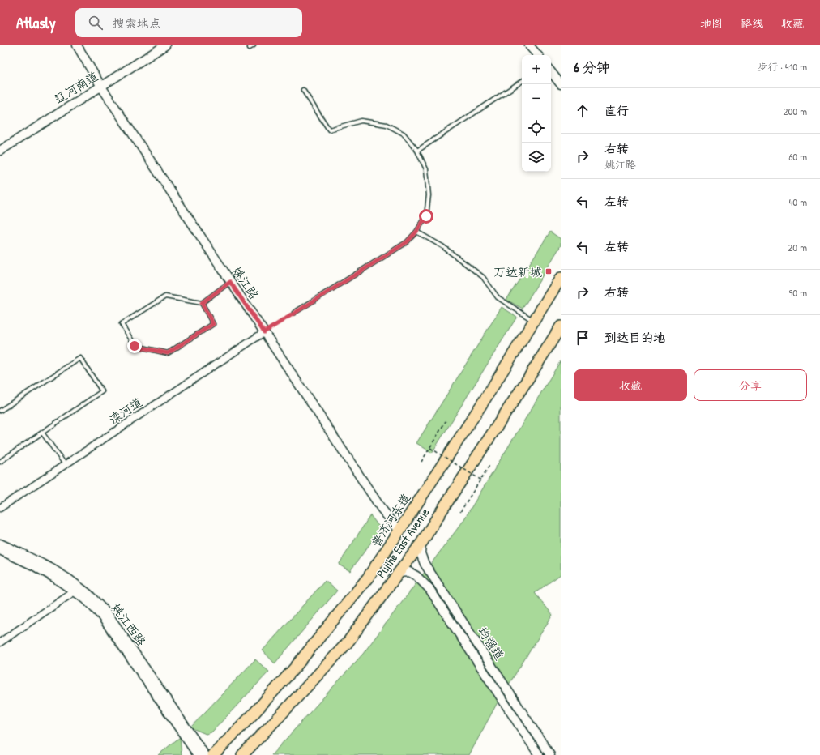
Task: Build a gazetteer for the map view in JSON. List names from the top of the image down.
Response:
{
  "streets": {
    "main road": ["普济河东道", "Pujihe East Avenue"],
    "street": [
      "辽河南道",
      "姚江路",
      "滦河道",
      "姚江西路",
      "均强道"
    ]
  },
  "crossings": [
    ["辽河南道", "姚江路"],
    ["姚江路", "滦河道"],
    ["姚江路", "普济河东道"],
    ["Pujihe East Avenue", "均强道"]
  ],
  "places": {
    "transit": ["万达新城"]
  },
  "page": {
    "header": "Atlasly",
    "search": "搜索地点",
    "nav": ["地图", "路线", "收藏"],
    "heading": ["6 分钟", "步行 · 410 m"],
    "map_buttons": ["+", "−"],
    "list": [
      ["直行", "200 m"],
      ["右转", "姚江路", "60 m"],
      ["左转", "40 m"],
      ["左转", "20 m"],
      ["右转", "90 m"],
      "到达目的地"
    ],
    "buttons": ["收藏", "分享"]
  }
}
